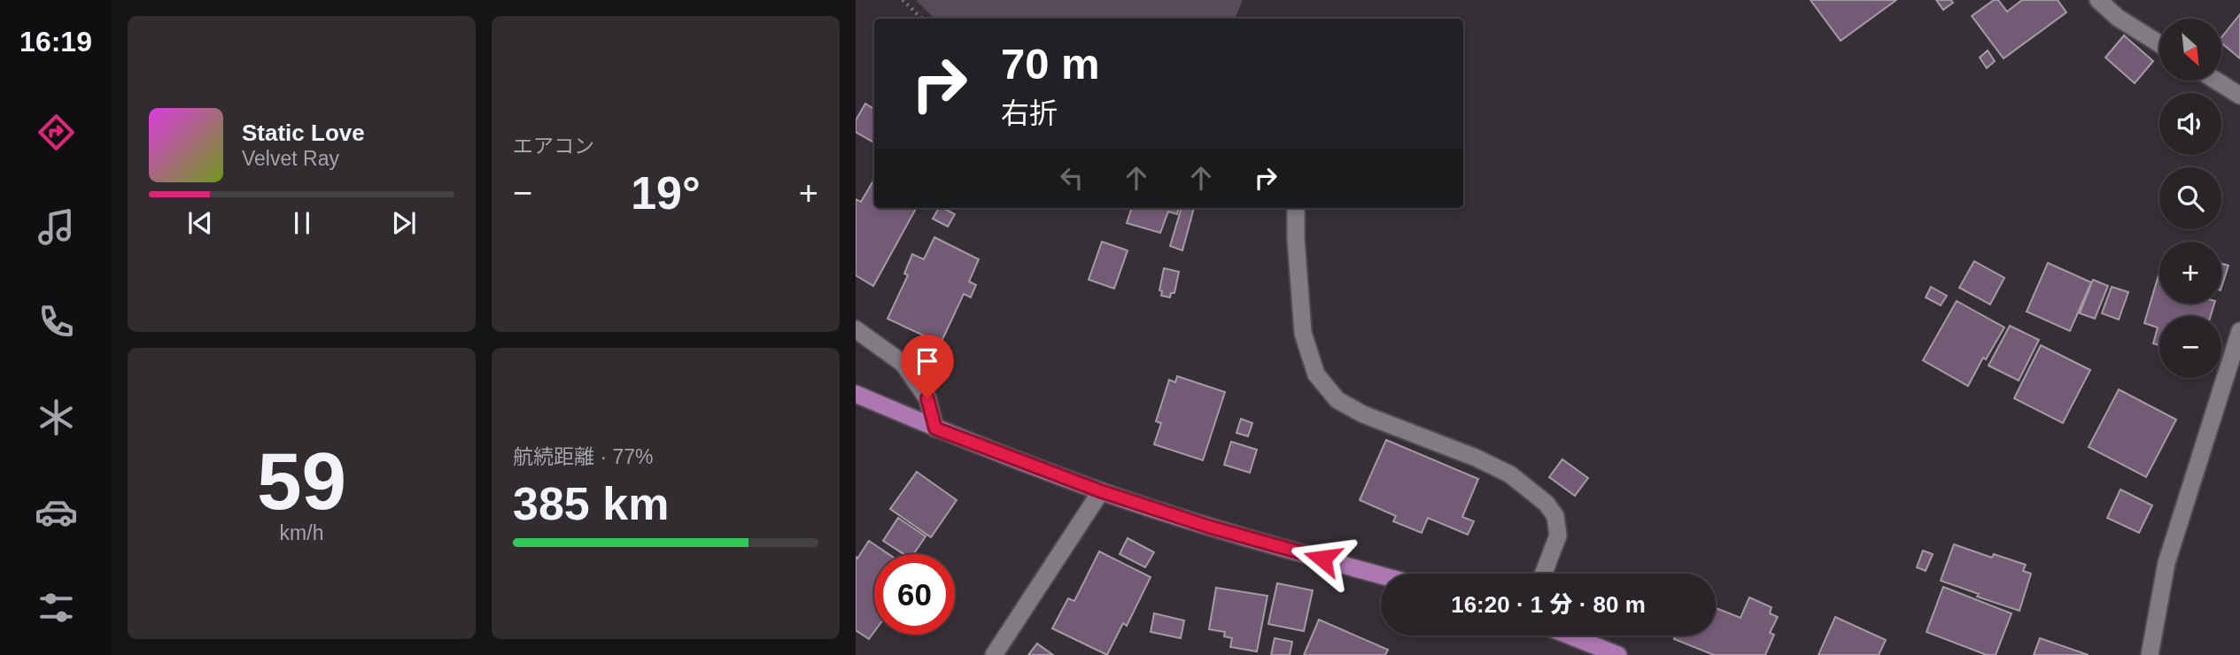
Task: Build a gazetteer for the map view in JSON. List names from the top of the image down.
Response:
{
  "north": "bottom right",
  "page": {
    "tabs": "16:19",
    "tile": [
      "エアコン",
      ["59", "km/h"],
      ["航続距離 · 77%", "385 km"]
    ],
    "map_buttons": ["+", "−"],
    "turn": ["70 m", "右折"],
    "song": ["Static Love", "Velvet Ray"],
    "heat": ["−", "19°", "+"],
    "limit": "60",
    "trip": "16:20 · 1 分 · 80 m"
  }
}
